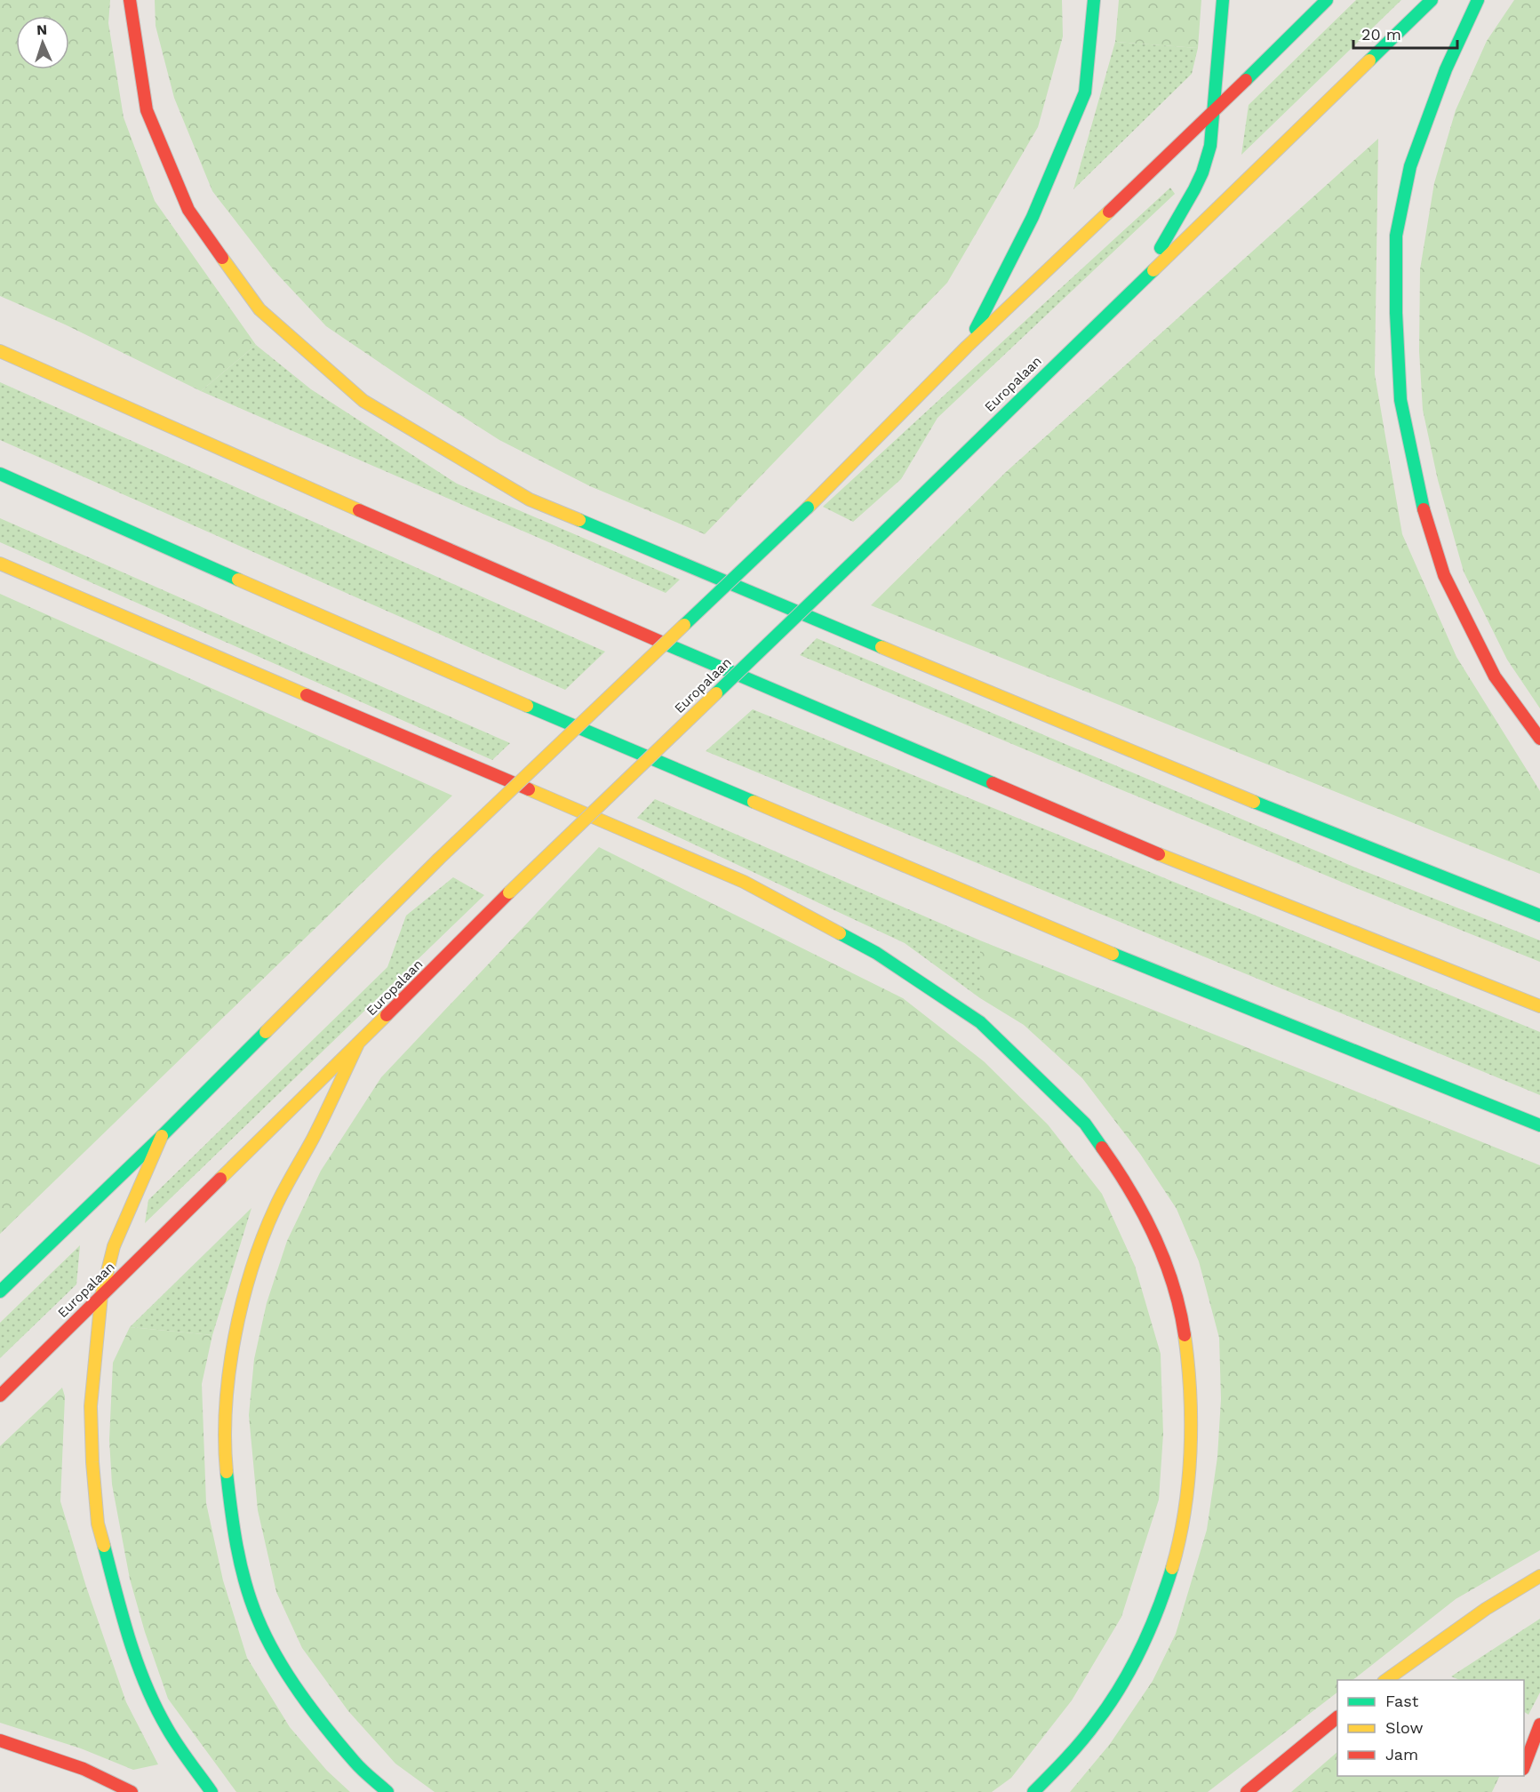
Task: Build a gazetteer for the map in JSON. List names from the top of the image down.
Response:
{
  "streets": {
    "highway": ["Europalaan"]
  },
  "legend": ["Fast", "Slow", "Jam"],
  "scale_bar": "20 m",
  "north": "top"
}
